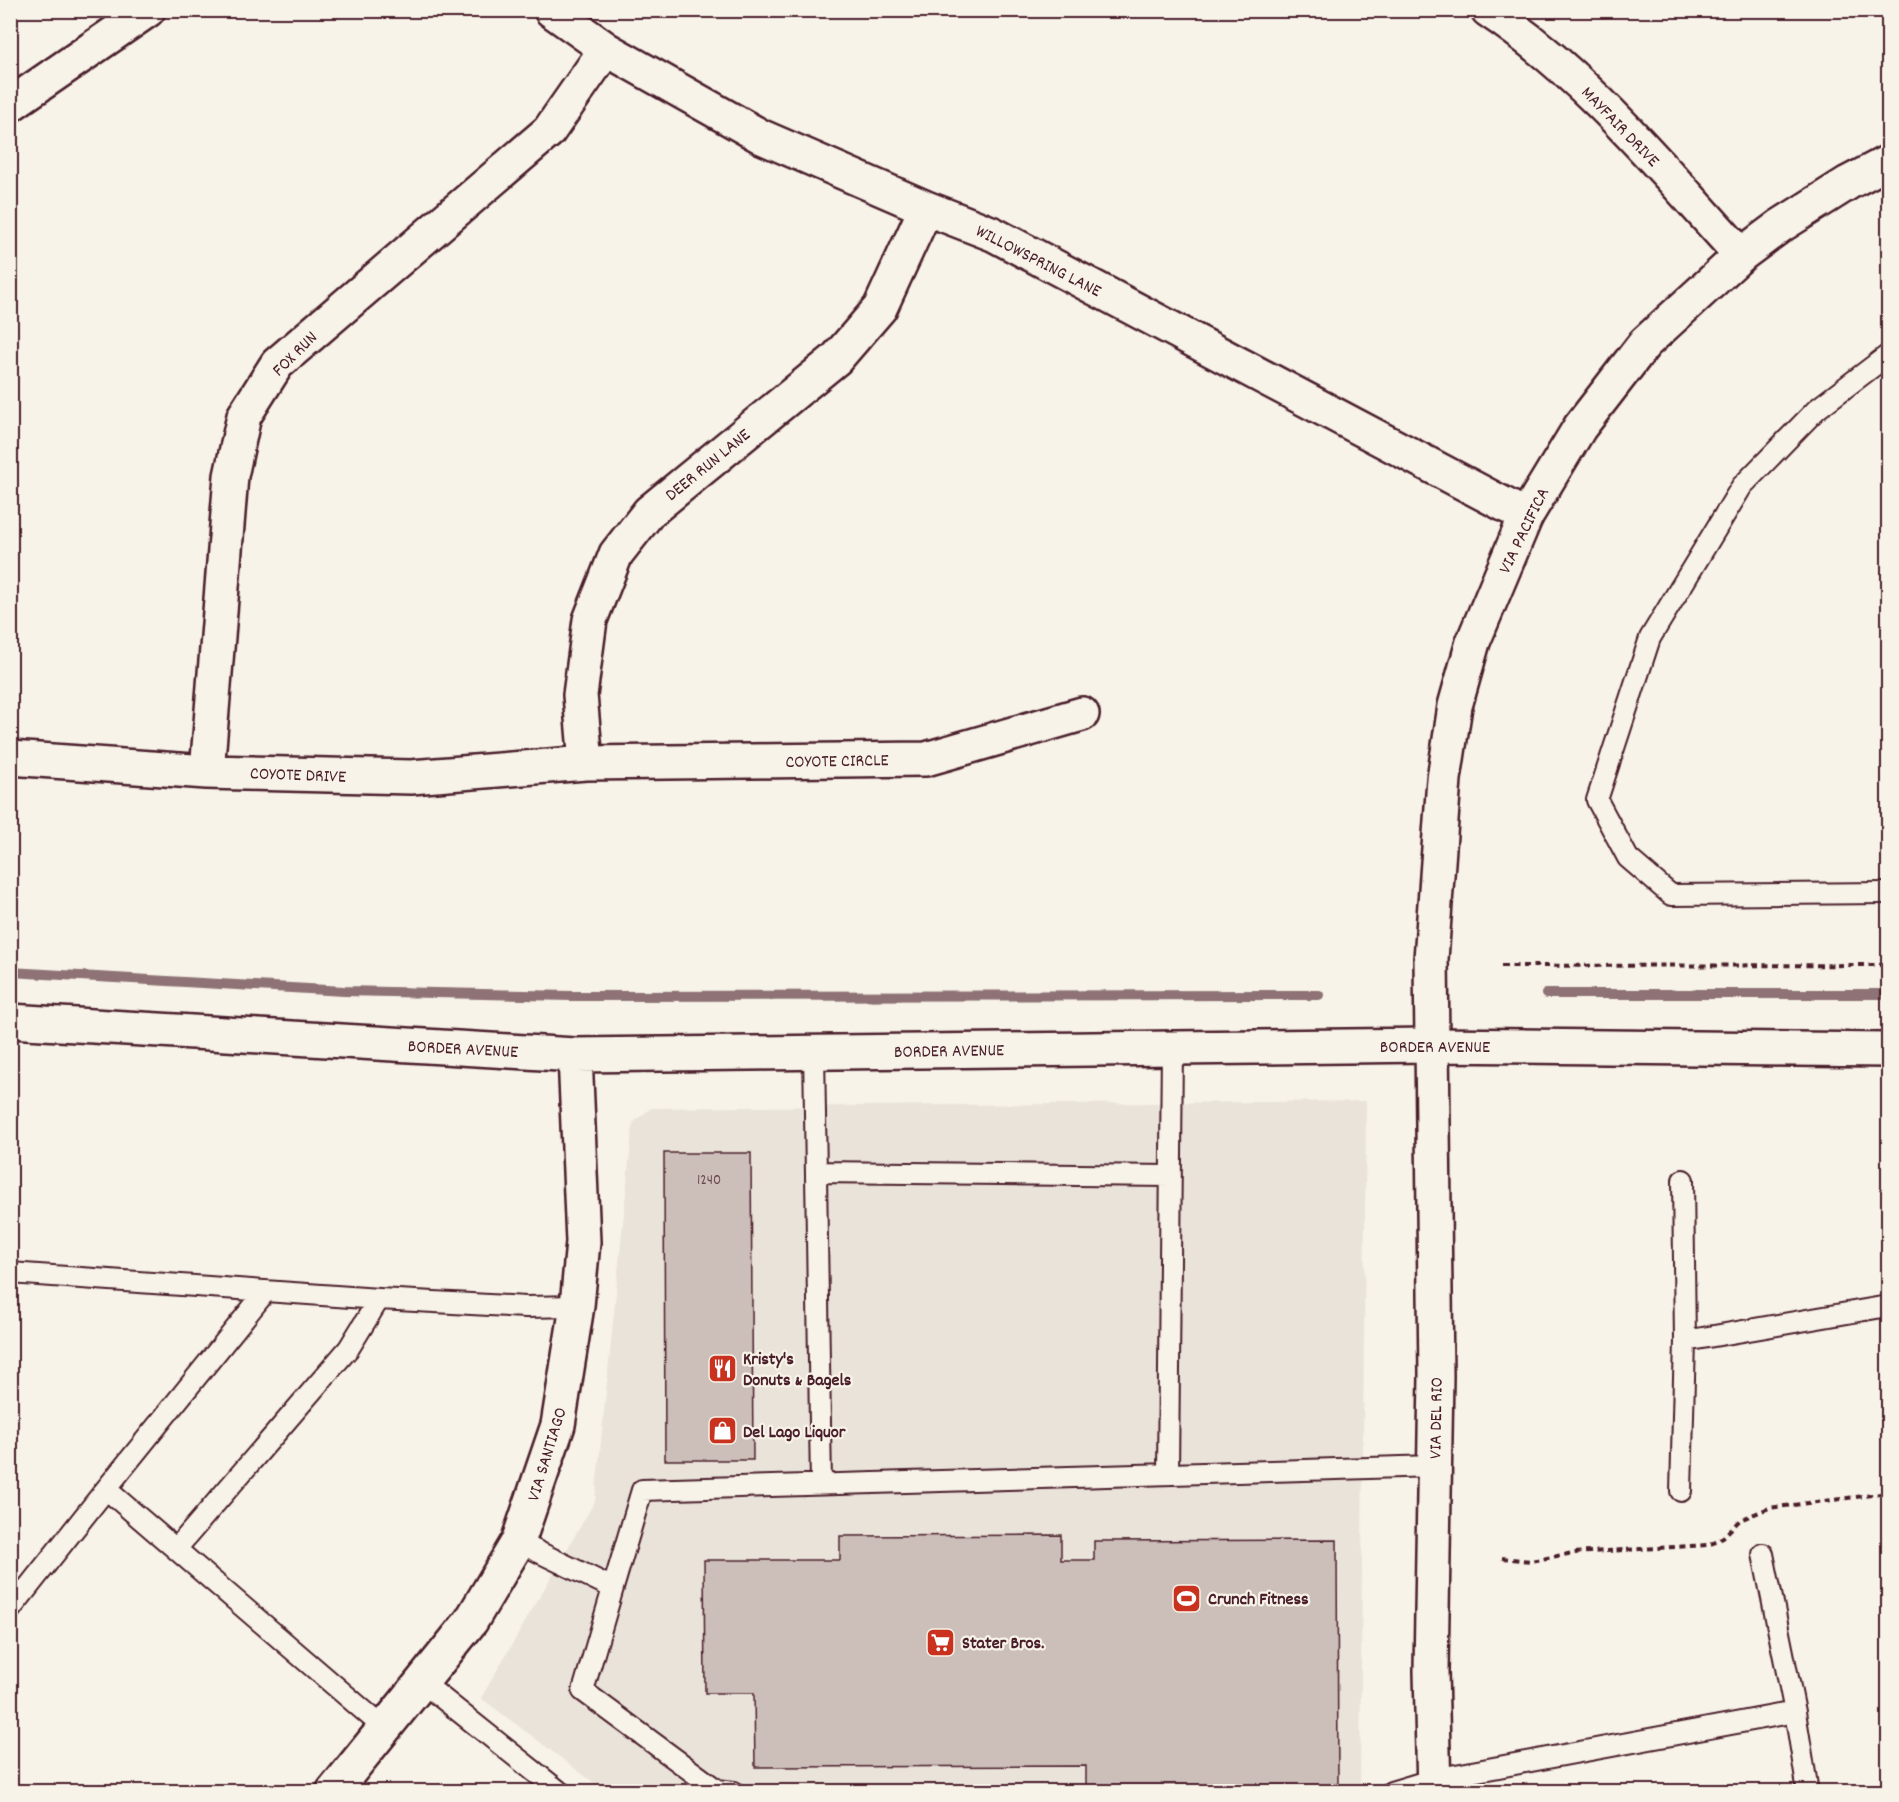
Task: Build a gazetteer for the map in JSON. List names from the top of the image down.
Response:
{
  "streets": {
    "street": [
      "MAYFAIR DRIVE",
      "WILLOWSPRING LANE",
      "FOX RUN",
      "DEER RUN LANE",
      "VIA PACIFICA",
      "COYOTE CIRCLE",
      "COYOTE DRIVE",
      "BORDER AVENUE",
      "VIA DEL RIO",
      "VIA SANTIAGO"
    ]
  },
  "crossings": [
    ["MAYFAIR DRIVE", "VIA PACIFICA"],
    ["WILLOWSPRING LANE", "FOX RUN"],
    ["WILLOWSPRING LANE", "DEER RUN LANE"],
    ["WILLOWSPRING LANE", "VIA PACIFICA"],
    ["FOX RUN", "COYOTE DRIVE"],
    ["DEER RUN LANE", "COYOTE CIRCLE"],
    ["DEER RUN LANE", "COYOTE DRIVE"],
    ["VIA PACIFICA", "BORDER AVENUE"],
    ["VIA PACIFICA", "VIA DEL RIO"],
    ["COYOTE CIRCLE", "COYOTE DRIVE"],
    ["BORDER AVENUE", "VIA DEL RIO"],
    ["BORDER AVENUE", "VIA SANTIAGO"]
  ],
  "places": {
    "restaurant": ["Kristy's Donuts & Bagels"],
    "shop": ["Del Lago Liquor"],
    "sports": ["Crunch Fitness"],
    "supermarket": ["Stater Bros."]
  },
  "house_numbers": ["1240"]
}
